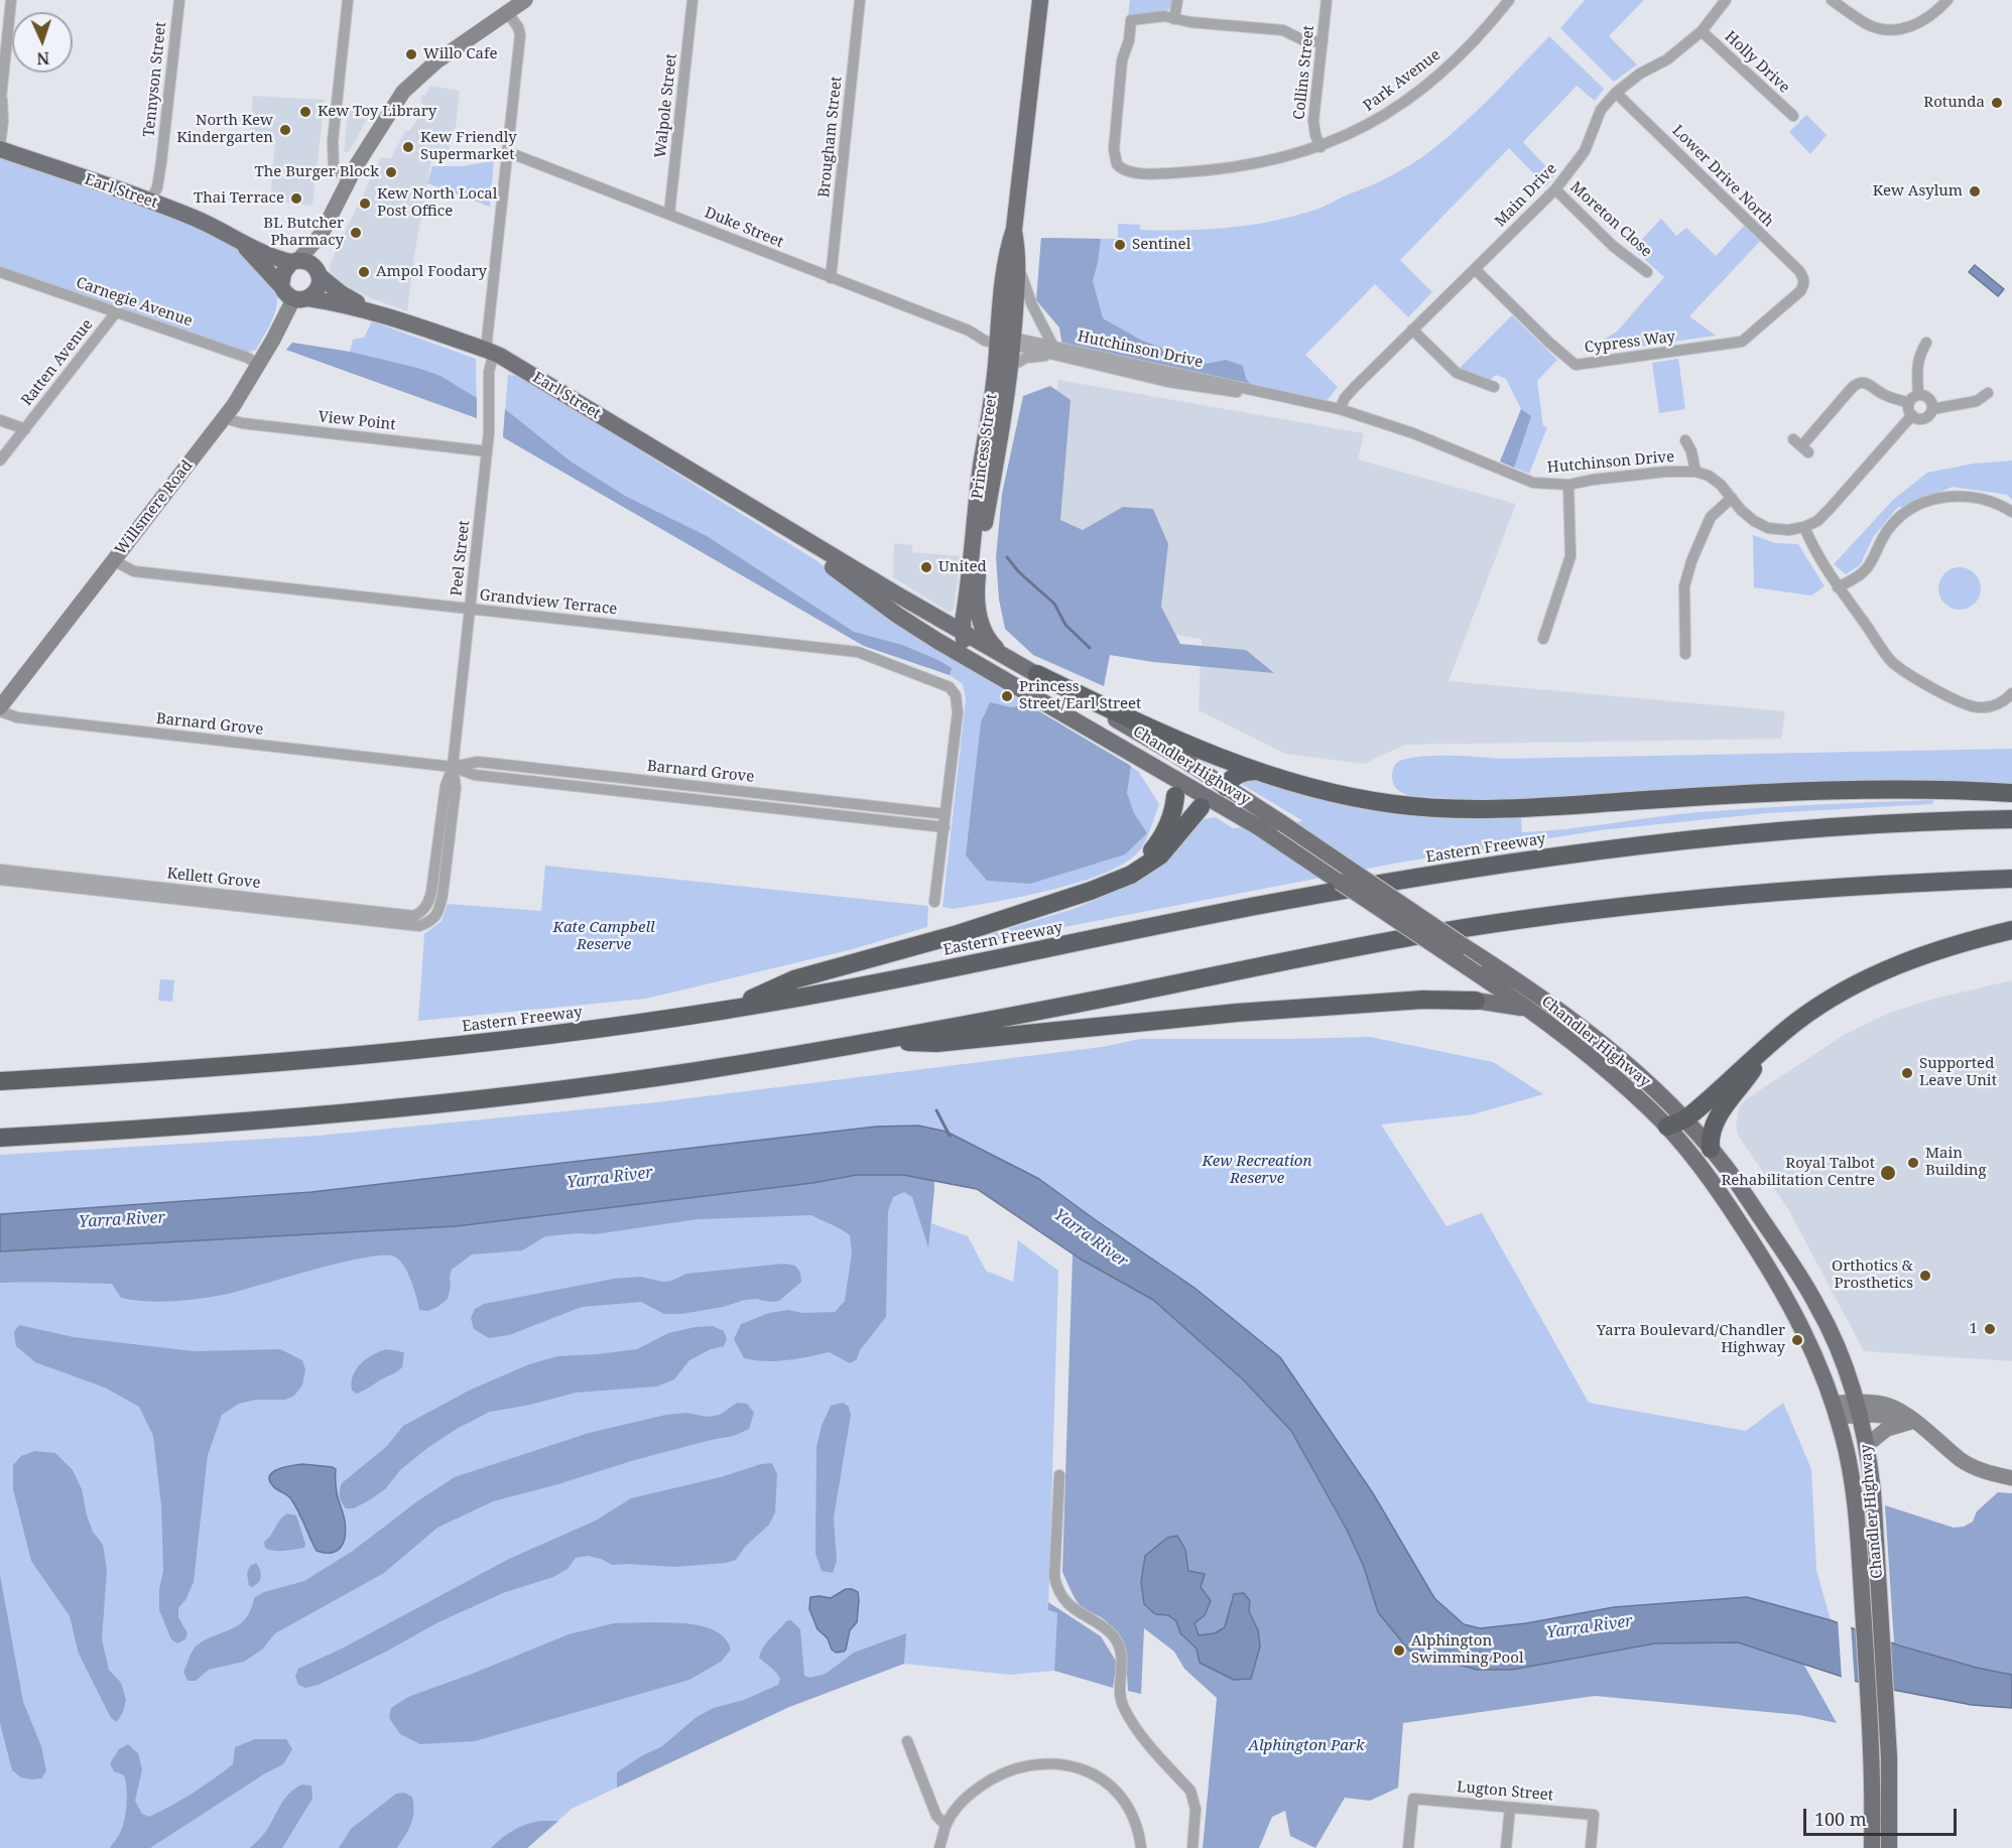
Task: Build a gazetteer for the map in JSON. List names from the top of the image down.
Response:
{
  "streets": {
    "highway": ["Eastern Freeway"],
    "main road": [
      "Earl Street",
      "Princess Street",
      "Willsmere Road",
      "Chandler Highway"
    ],
    "street": [
      "Holly Drive",
      "Collins Street",
      "Tennyson Street",
      "Park Avenue",
      "Walpole Street",
      "Brougham Street",
      "Lower Drive North",
      "Main Drive",
      "Moreton Close",
      "Duke Street",
      "Carnegie Avenue",
      "Cypress Way",
      "Hutchinson Drive",
      "Ratten Avenue",
      "View Point",
      "Peel Street",
      "Grandview Terrace",
      "Barnard Grove",
      "Kellett Grove",
      "Lugton Street"
    ]
  },
  "crossings": [
    ["Holly Drive", "Main Drive"],
    ["Collins Street", "Park Avenue"],
    ["Tennyson Street", "Earl Street"],
    ["Walpole Street", "Duke Street"],
    ["Brougham Street", "Duke Street"],
    ["Lower Drive North", "Main Drive"],
    ["Lower Drive North", "Cypress Way"],
    ["Earl Street", "Princess Street"],
    ["Earl Street", "Willsmere Road"],
    ["Earl Street", "Peel Street"],
    ["Earl Street", "Chandler Highway"],
    ["Main Drive", "Moreton Close"],
    ["Main Drive", "Cypress Way"],
    ["Main Drive", "Hutchinson Drive"],
    ["Duke Street", "Hutchinson Drive"],
    ["Duke Street", "Princess Street"],
    ["Duke Street", "Peel Street"],
    ["Carnegie Avenue", "Ratten Avenue"],
    ["Carnegie Avenue", "Willsmere Road"],
    ["Hutchinson Drive", "Princess Street"],
    ["View Point", "Willsmere Road"],
    ["View Point", "Peel Street"],
    ["Princess Street", "Chandler Highway"],
    ["Willsmere Road", "Grandview Terrace"],
    ["Willsmere Road", "Barnard Grove"],
    ["Peel Street", "Grandview Terrace"],
    ["Peel Street", "Barnard Grove"],
    ["Peel Street", "Kellett Grove"],
    ["Grandview Terrace", "Barnard Grove"]
  ],
  "water": ["Yarra River"],
  "parks": ["Kate Campbell Reserve", "Kew Recreation Reserve", "Alphington Park"],
  "places": [
    "Willo Cafe",
    "Rotunda",
    "Kew Toy Library",
    "North Kew Kindergarten",
    "Kew Friendly Supermarket",
    "The Burger Block",
    "Kew Asylum",
    "Thai Terrace",
    "Kew North Local Post Office",
    "BL Butcher Pharmacy",
    "Sentinel",
    "Ampol Foodary",
    "United",
    "Princess Street/Earl Street",
    "Supported Leave Unit",
    "Main Building",
    "Royal Talbot Rehabilitation Centre",
    "Orthotics & Prosthetics",
    "1",
    "Yarra Boulevard/Chandler Highway",
    "Alphington Swimming Pool"
  ],
  "scale_bar": "100 m",
  "north": "bottom"
}
